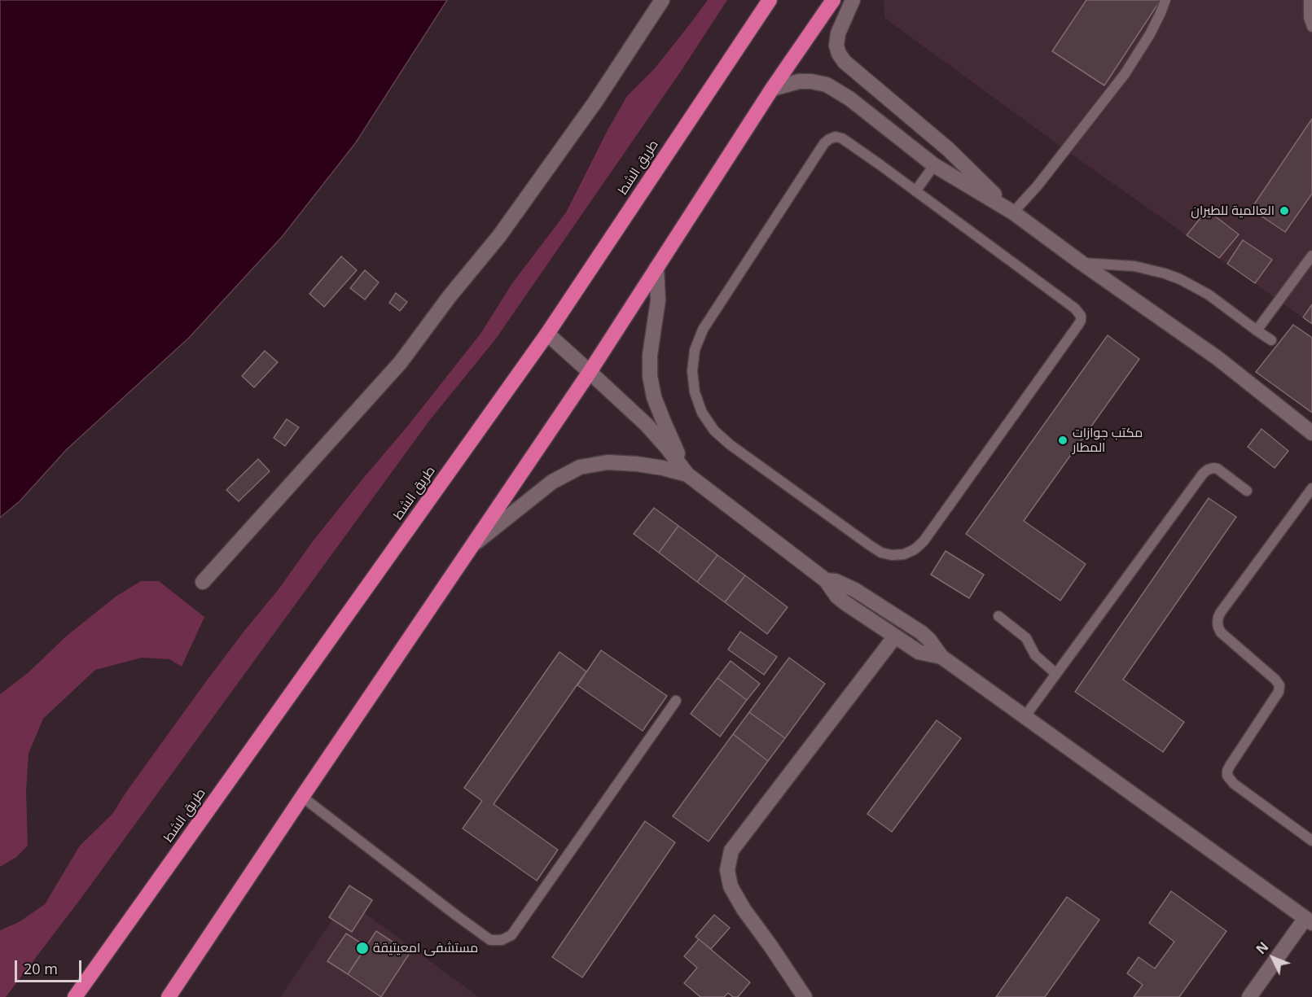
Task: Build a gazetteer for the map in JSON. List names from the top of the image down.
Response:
{
  "streets": {
    "highway": ["طريق الشط"]
  },
  "places": ["العالمية للطيران", "مكتب جوازات المطار", "مستشفى امعيتيقة"],
  "scale_bar": "20 m",
  "north": "top left"
}
